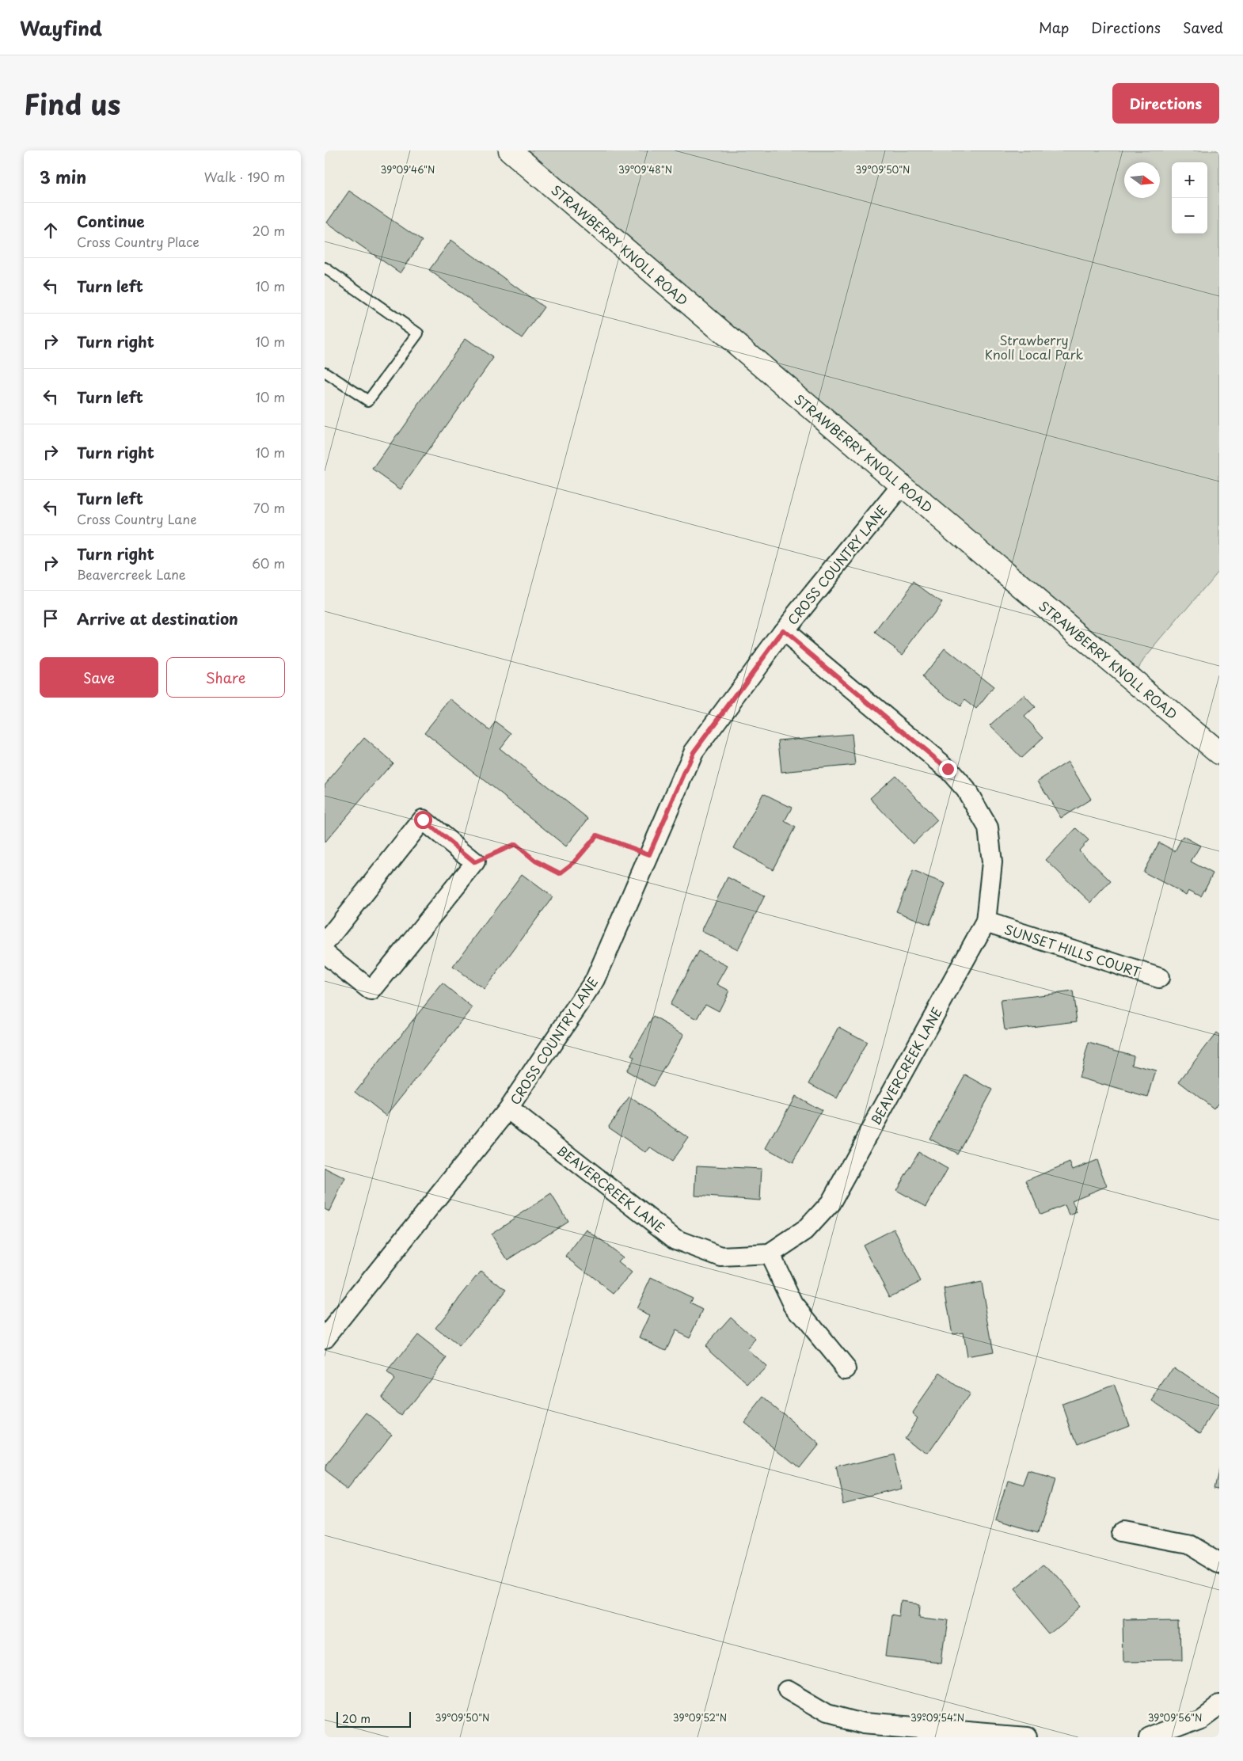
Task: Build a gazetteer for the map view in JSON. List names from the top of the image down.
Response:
{
  "streets": {
    "street": [
      "STRAWBERRY KNOLL ROAD",
      "CROSS COUNTRY LANE",
      "SUNSET HILLS COURT",
      "BEAVERCREEK LANE"
    ]
  },
  "crossings": [
    ["STRAWBERRY KNOLL ROAD", "CROSS COUNTRY LANE"],
    ["CROSS COUNTRY LANE", "BEAVERCREEK LANE"],
    ["SUNSET HILLS COURT", "BEAVERCREEK LANE"]
  ],
  "parks": ["Strawberry Knoll Local Park"],
  "scale_bar": "20 m",
  "north": "right",
  "page": {
    "header": "Wayfind",
    "nav": ["Map", "Directions", "Saved"],
    "title": "Find us",
    "buttons": [
      "Directions",
      ["Save", "Share"]
    ],
    "heading": ["3 min", "Walk · 190 m"],
    "map_buttons": ["+", "−"],
    "list": [
      ["Continue", "Cross Country Place", "20 m"],
      ["Turn left", "10 m"],
      ["Turn right", "10 m"],
      ["Turn left", "10 m"],
      ["Turn right", "10 m"],
      ["Turn left", "Cross Country Lane", "70 m"],
      ["Turn right", "Beavercreek Lane", "60 m"],
      "Arrive at destination"
    ],
    "scale": "20 m"
  },
  "coordinates": [
    "39°09'46\"N",
    "39°09'48\"N",
    "39°09'50\"N",
    "39°09'52\"N",
    "39°09'54\"N",
    "39°09'56\"N"
  ]
}
